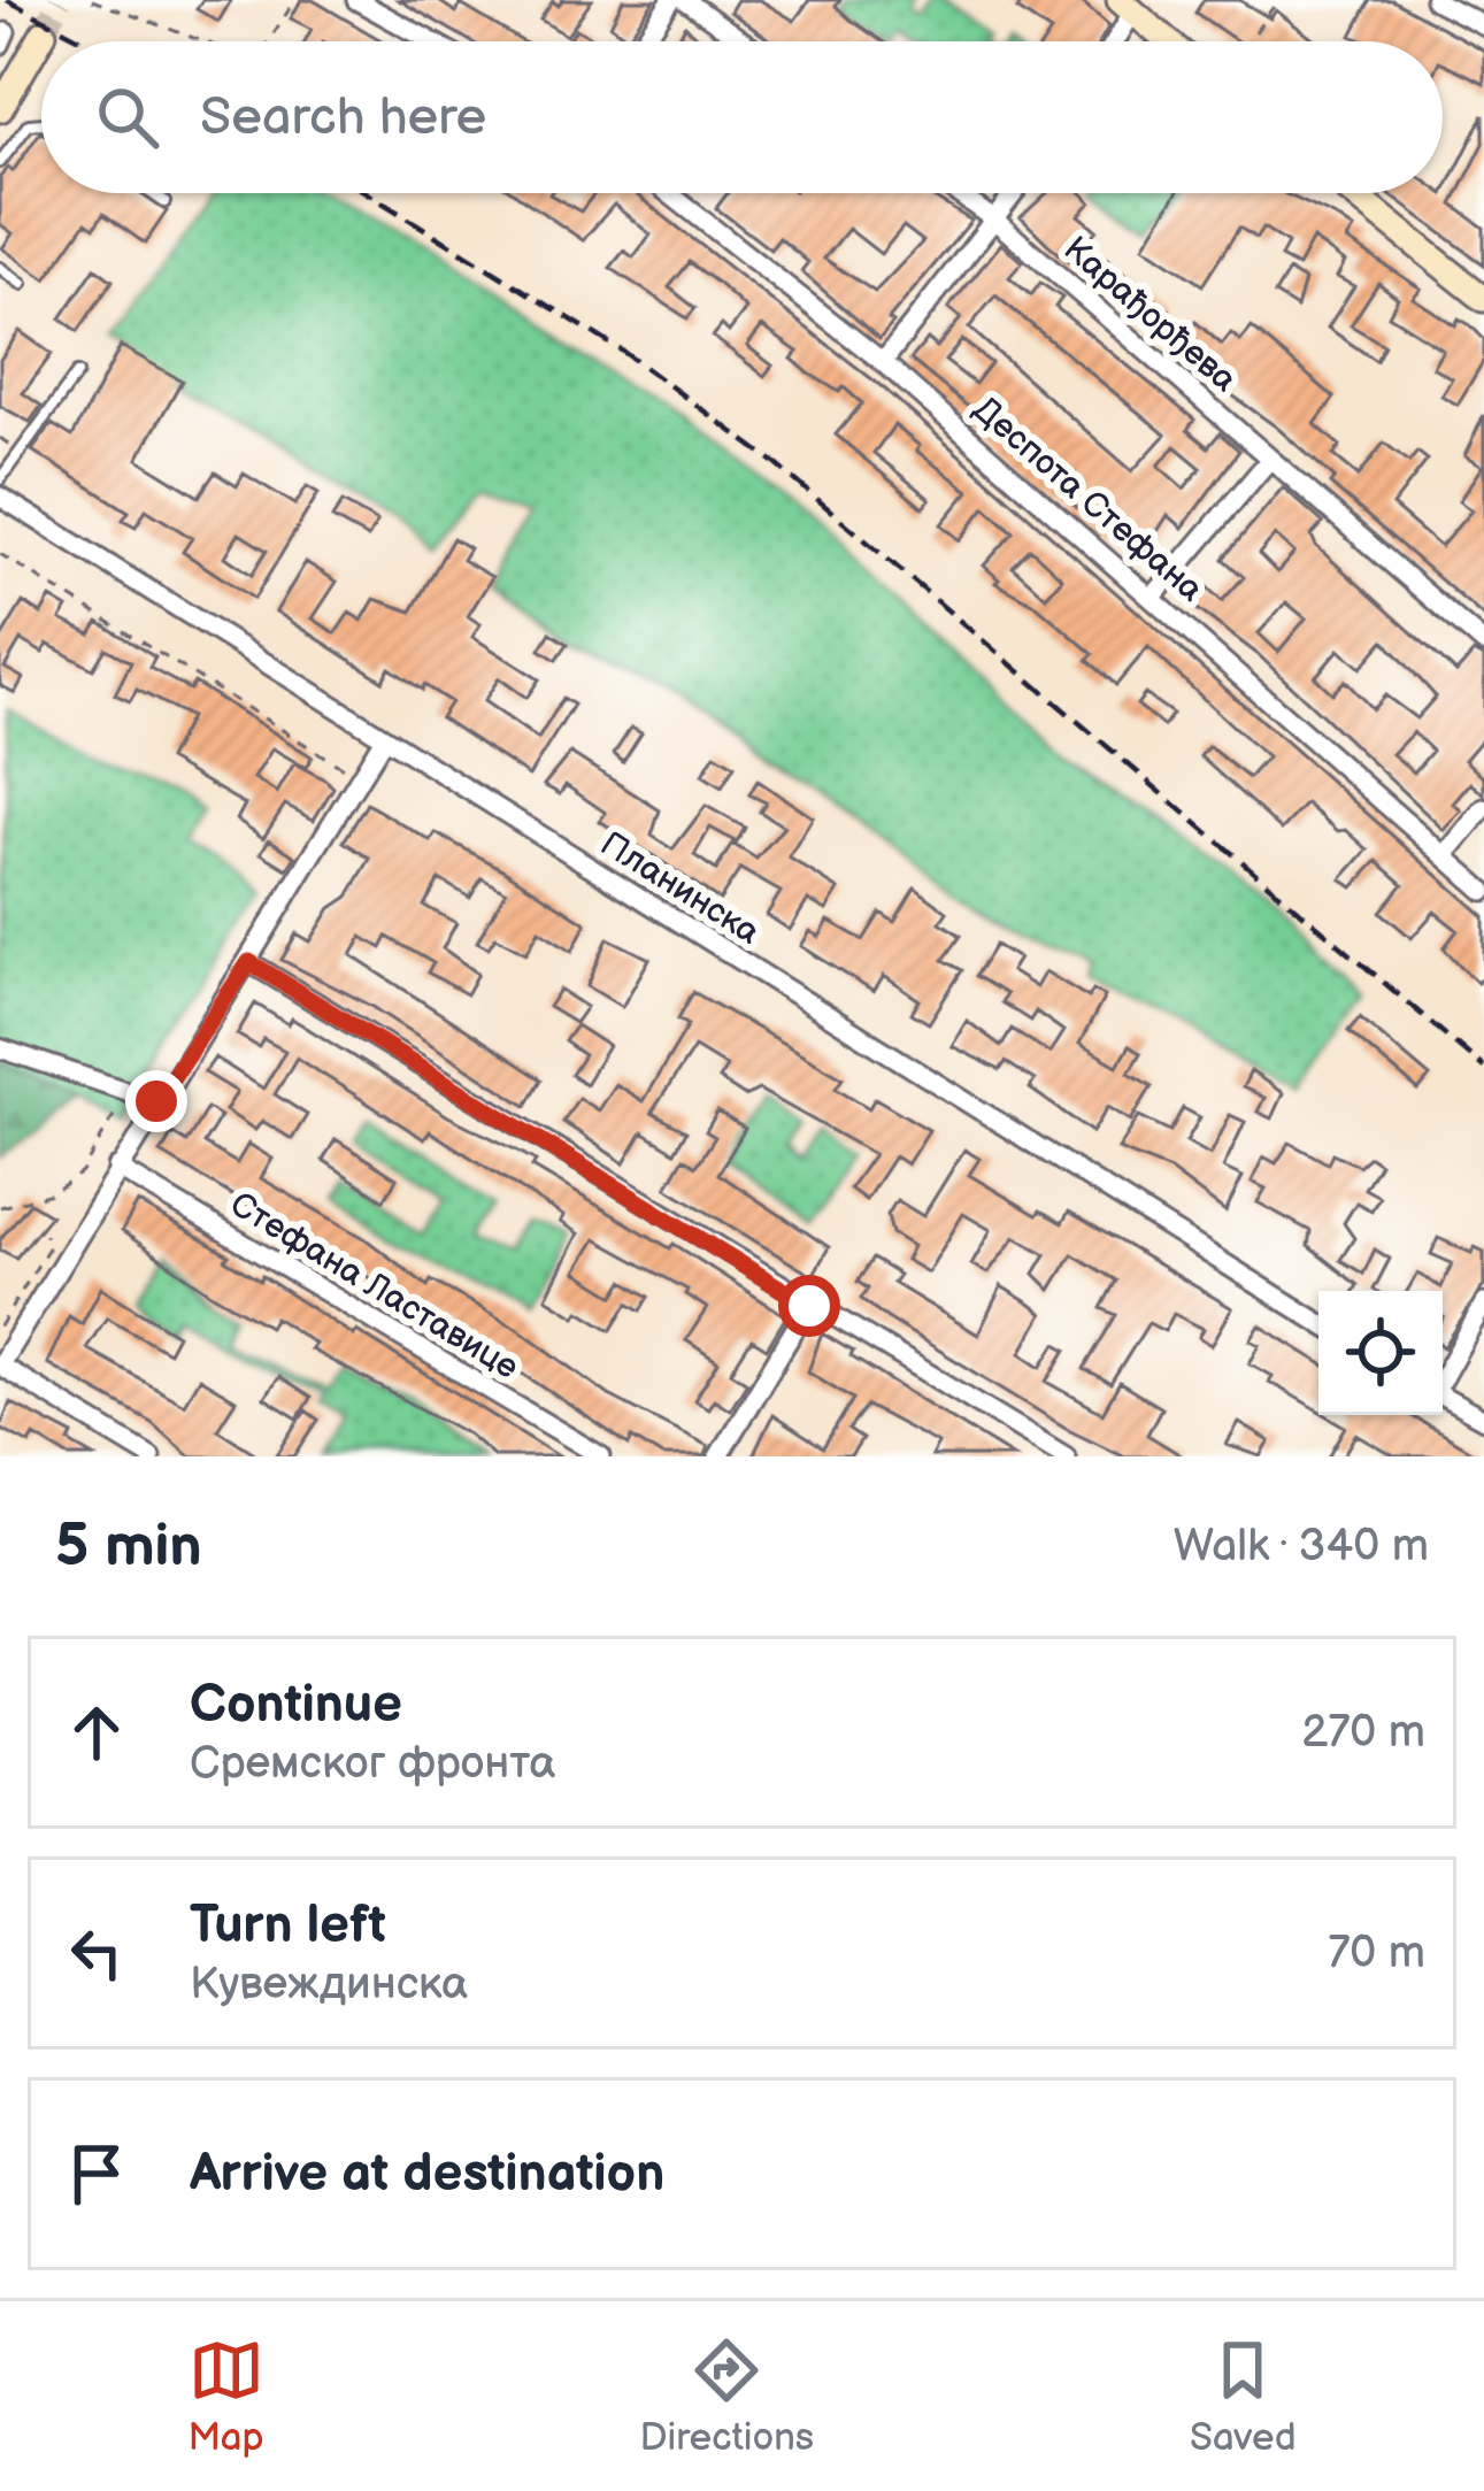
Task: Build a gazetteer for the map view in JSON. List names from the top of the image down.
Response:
{
  "streets": {
    "street": [
      "Карађорђева",
      "Деспота Стефана",
      "Планинска",
      "Стефана Ластавице"
    ]
  },
  "page": {
    "search": "Search here",
    "heading": ["5 min", "Walk · 340 m"],
    "list": [
      ["Continue", "Сремског фронта", "270 m"],
      ["Turn left", "Кувеждинска", "70 m"],
      "Arrive at destination"
    ],
    "nav": ["Map", "Directions", "Saved"]
  }
}
